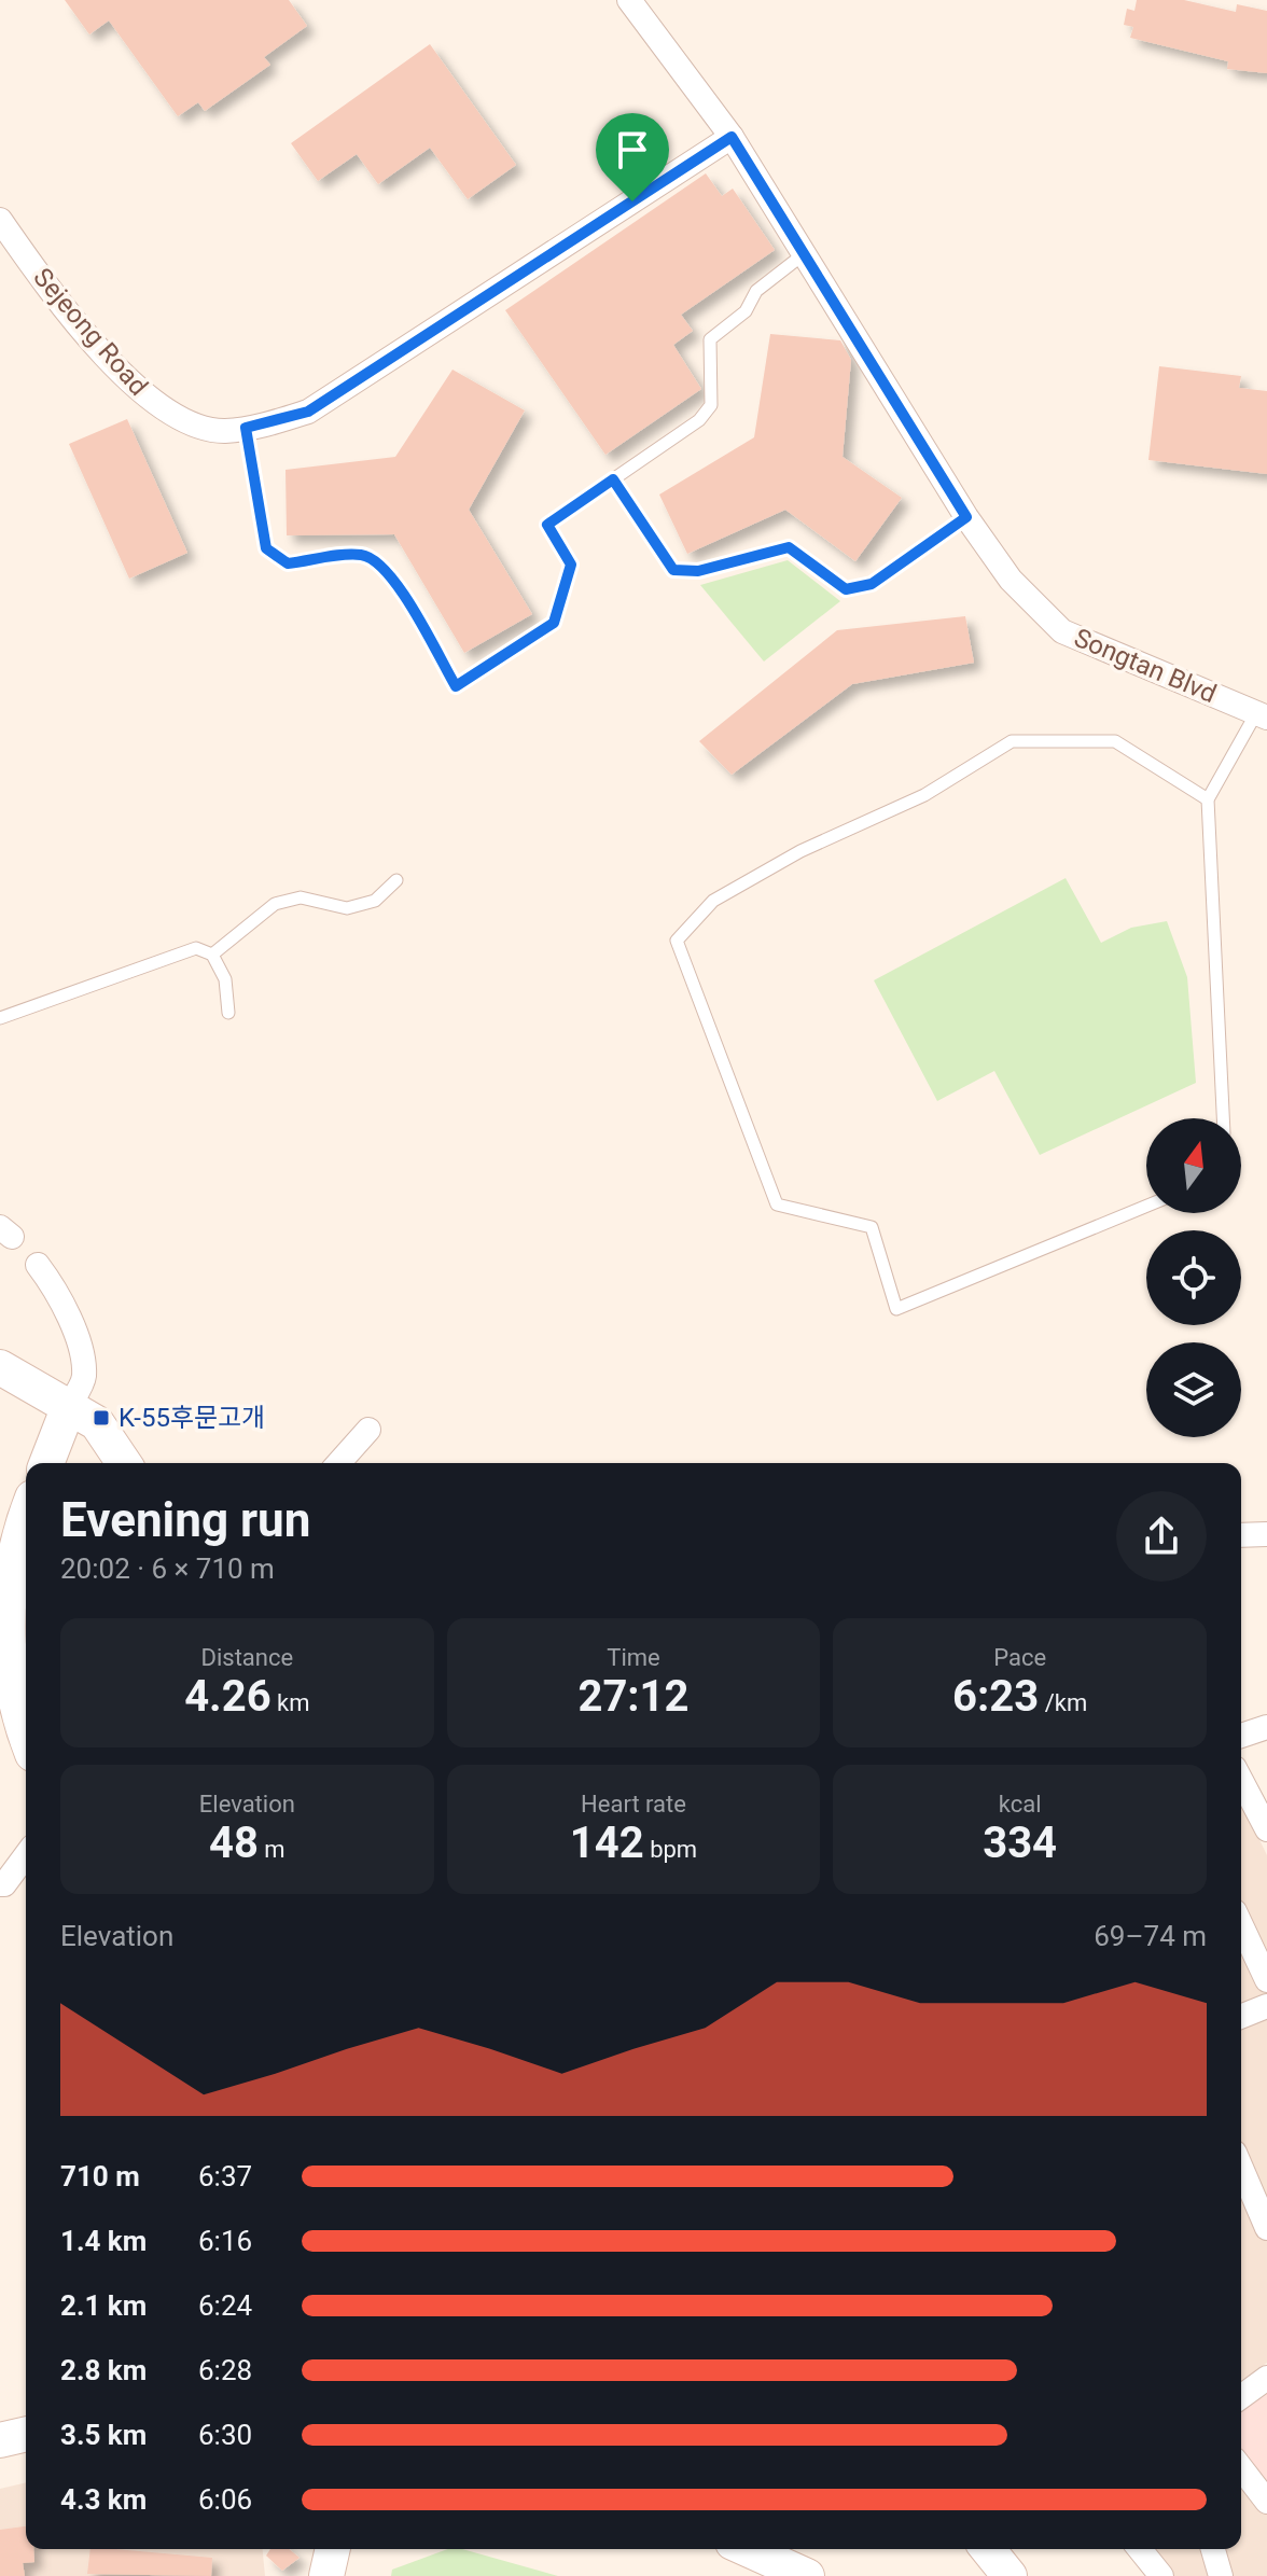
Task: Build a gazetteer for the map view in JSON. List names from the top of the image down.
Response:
{
  "streets": {
    "street": ["Sejeong Road", "Songtan Blvd"]
  },
  "crossings": [
    ["Sejeong Road", "Songtan Blvd"]
  ],
  "places": {
    "transit": ["K-55후문고개"]
  },
  "north": "top",
  "page": {
    "heading": ["Evening run", "20:02 · 6 × 710 m"],
    "stats": [
      ["Distance", "4.26 km"],
      ["Time", "27:12"],
      ["Pace", "6:23 /km"],
      ["Elevation", "48 m"],
      ["Heart rate", "142 bpm"],
      ["kcal", "334"]
    ],
    "chart": ["Elevation", "69–74 m"],
    "list": [
      {
        "name": "710 m",
        "note": "6:37"
      },
      {
        "name": "1.4 km",
        "note": "6:16"
      },
      {
        "name": "2.1 km",
        "note": "6:24"
      },
      {
        "name": "2.8 km",
        "note": "6:28"
      },
      {
        "name": "3.5 km",
        "note": "6:30"
      },
      {
        "name": "4.3 km",
        "note": "6:06"
      }
    ]
  }
}
